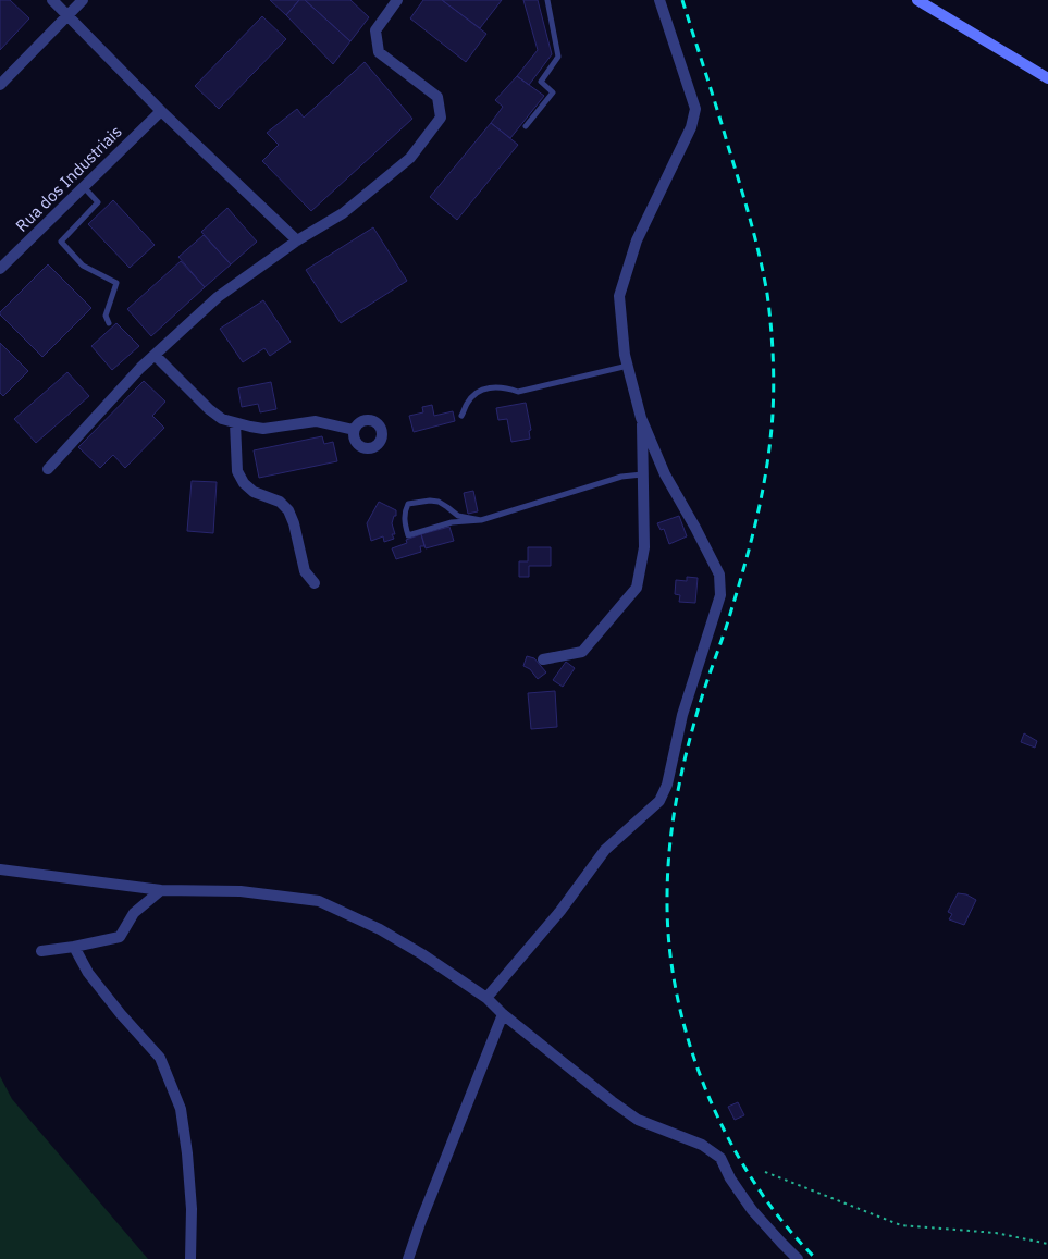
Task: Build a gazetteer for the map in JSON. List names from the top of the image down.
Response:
{
  "streets": {
    "street": ["Rua dos Industriais"]
  }
}
